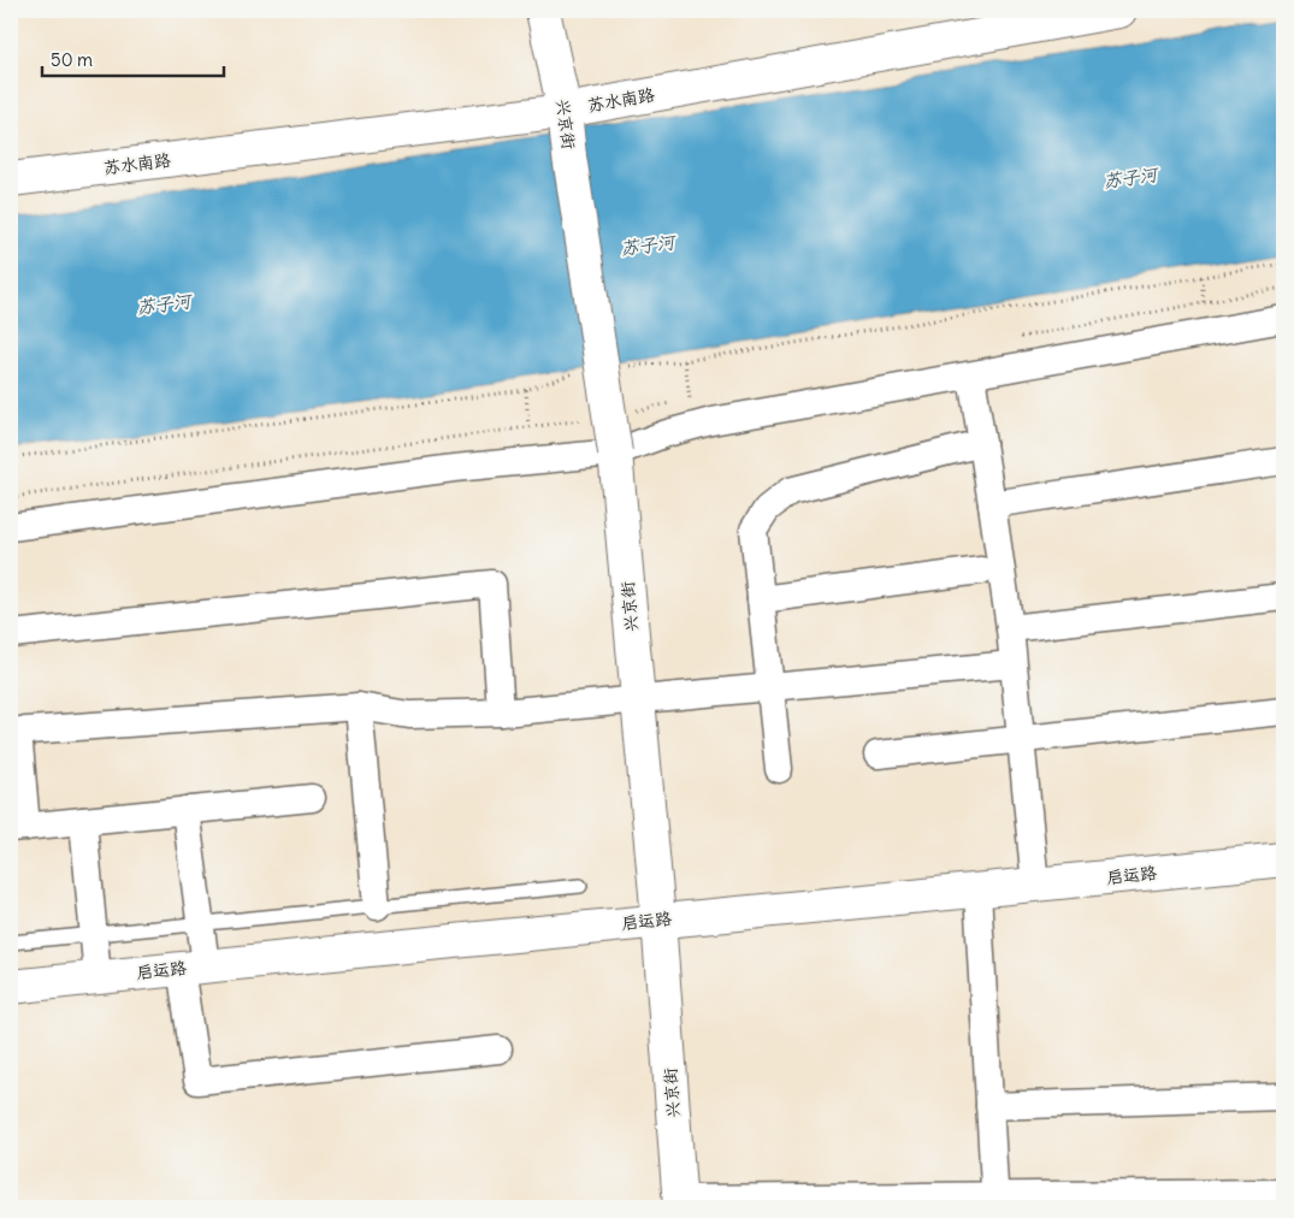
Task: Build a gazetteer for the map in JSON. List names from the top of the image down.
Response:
{
  "streets": {
    "street": ["苏水南路", "兴京街", "启运路"]
  },
  "crossings": [
    ["苏水南路", "兴京街"],
    ["兴京街", "启运路"]
  ],
  "water": ["苏子河"],
  "scale_bar": "50 m"
}
